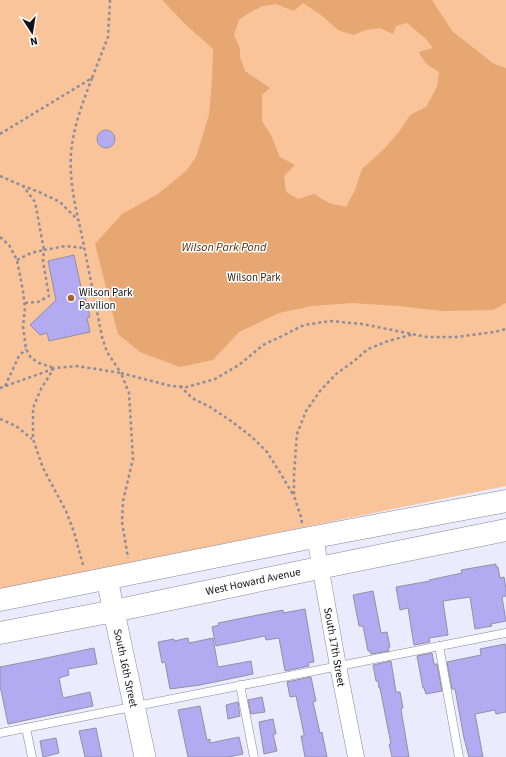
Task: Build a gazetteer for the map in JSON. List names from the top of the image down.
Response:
{
  "streets": {
    "main road": ["West Howard Avenue"],
    "street": ["South 17th Street", "South 16th Street"]
  },
  "crossings": [
    ["West Howard Avenue", "South 17th Street"],
    ["West Howard Avenue", "South 16th Street"]
  ],
  "water": ["Wilson Park Pond"],
  "parks": ["Wilson Park"],
  "places": ["Wilson Park Pavilion"],
  "north": "bottom"
}
